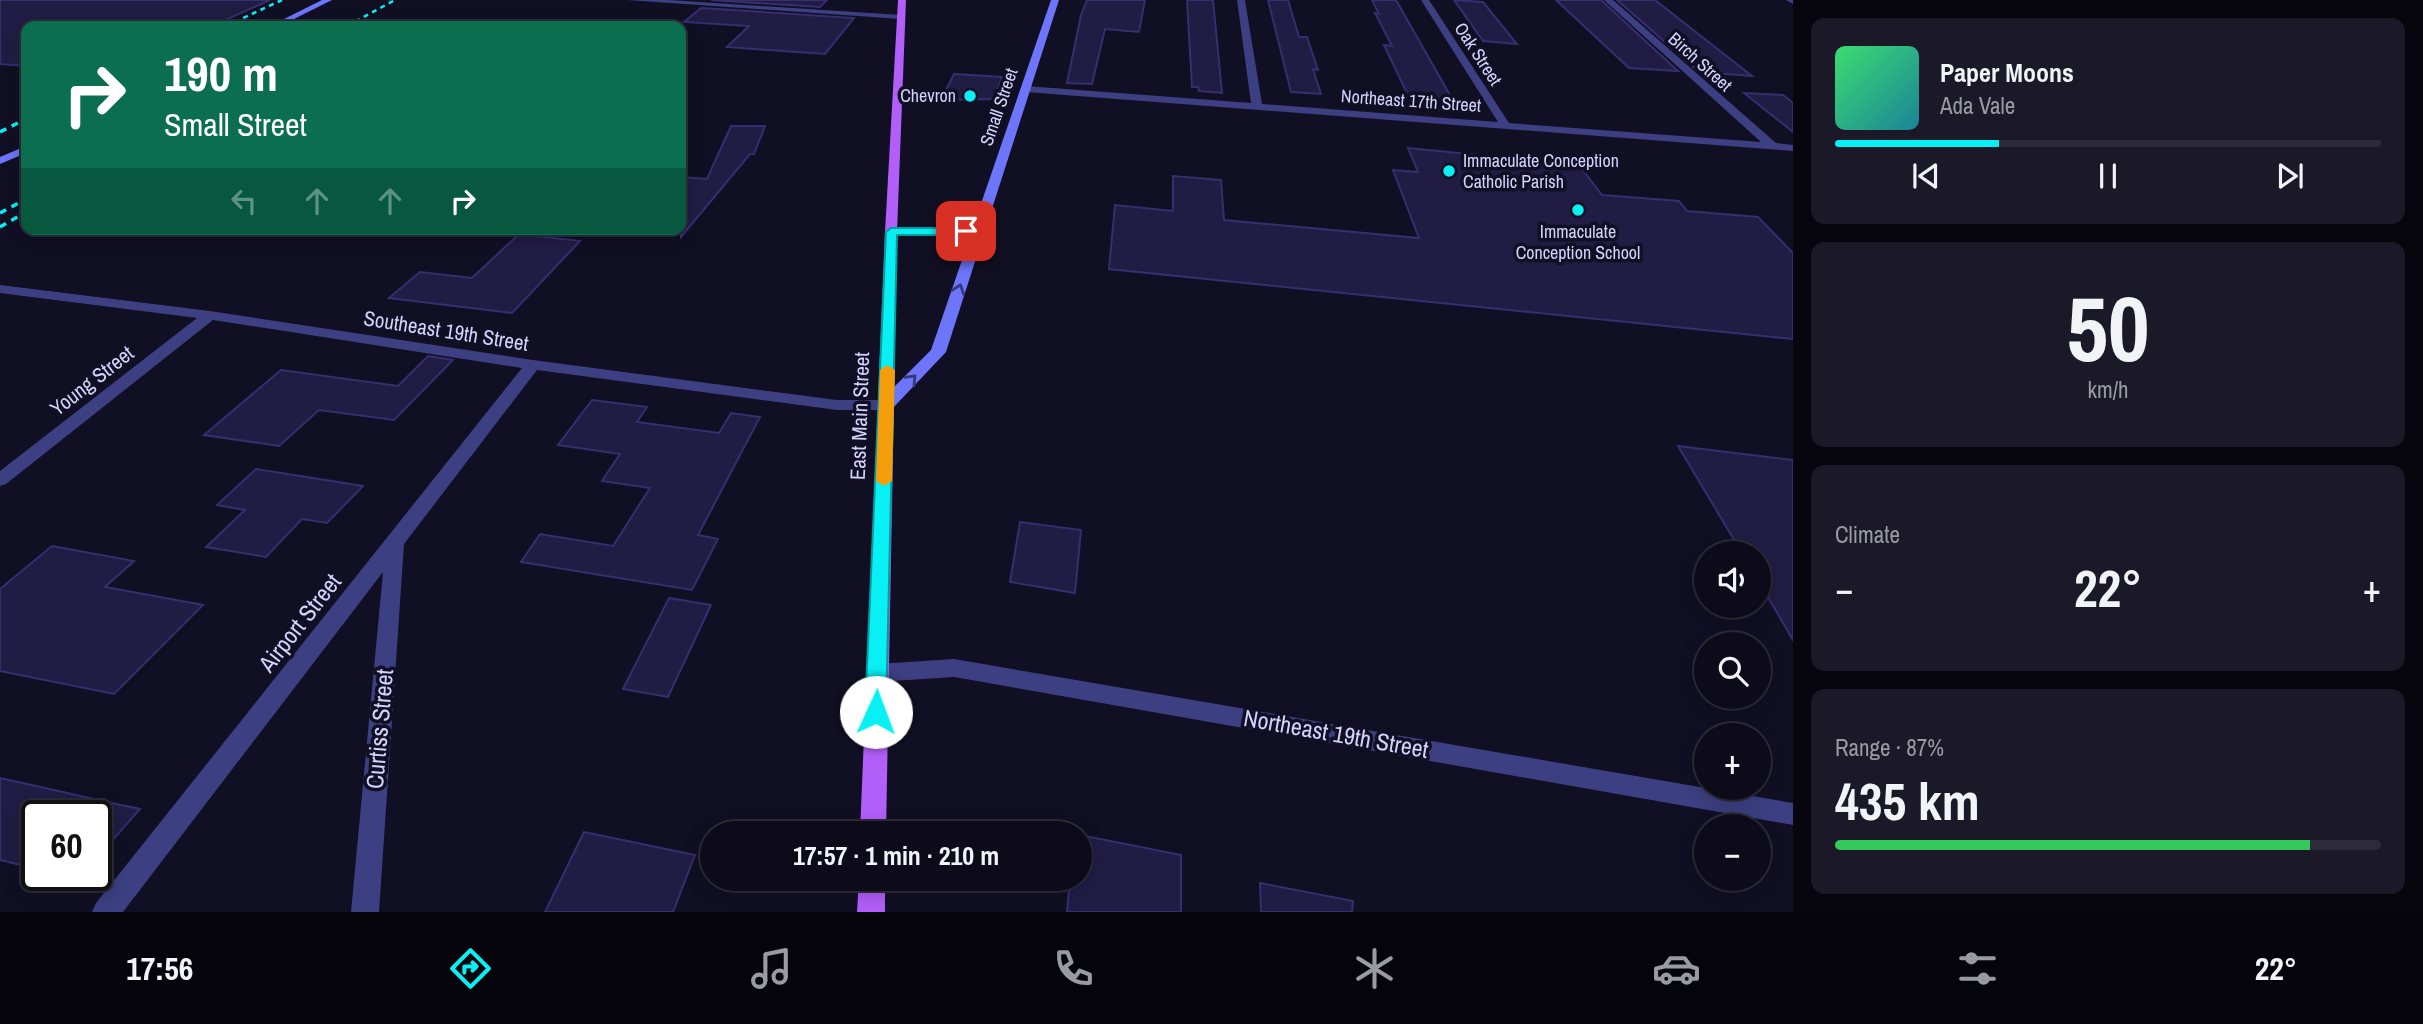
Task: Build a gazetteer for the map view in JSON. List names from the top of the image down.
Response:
{
  "streets": {
    "main road": ["East Main Street"],
    "street": [
      "Oak Street",
      "Birch Street",
      "Northeast 17th Street",
      "Small Street",
      "Southeast 19th Street",
      "Young Street",
      "Airport Street",
      "Curtiss Street",
      "Northeast 19th Street"
    ]
  },
  "crossings": [
    ["Oak Street", "Northeast 17th Street"],
    ["Birch Street", "Northeast 17th Street"],
    ["Northeast 17th Street", "Small Street"],
    ["Small Street", "Southeast 19th Street"],
    ["Small Street", "East Main Street"],
    ["Southeast 19th Street", "Young Street"],
    ["Southeast 19th Street", "East Main Street"],
    ["Southeast 19th Street", "Airport Street"],
    ["East Main Street", "Northeast 19th Street"],
    ["Airport Street", "Curtiss Street"]
  ],
  "one_way": ["Small Street"],
  "places": ["Chevron", "Immaculate Conception Catholic Parish", "Immaculate Conception School"],
  "page": {
    "turn": ["190 m", "Small Street"],
    "song": ["Paper Moons", "Ada Vale"],
    "tile": [
      ["50", "km/h"],
      "Climate",
      ["Range · 87%", "435 km"]
    ],
    "map_buttons": ["+", "−"],
    "heat": ["−", "22°", "+"],
    "limit": "60",
    "trip": "17:57 · 1 min · 210 m",
    "tabs": ["17:56", "22°"]
  }
}
